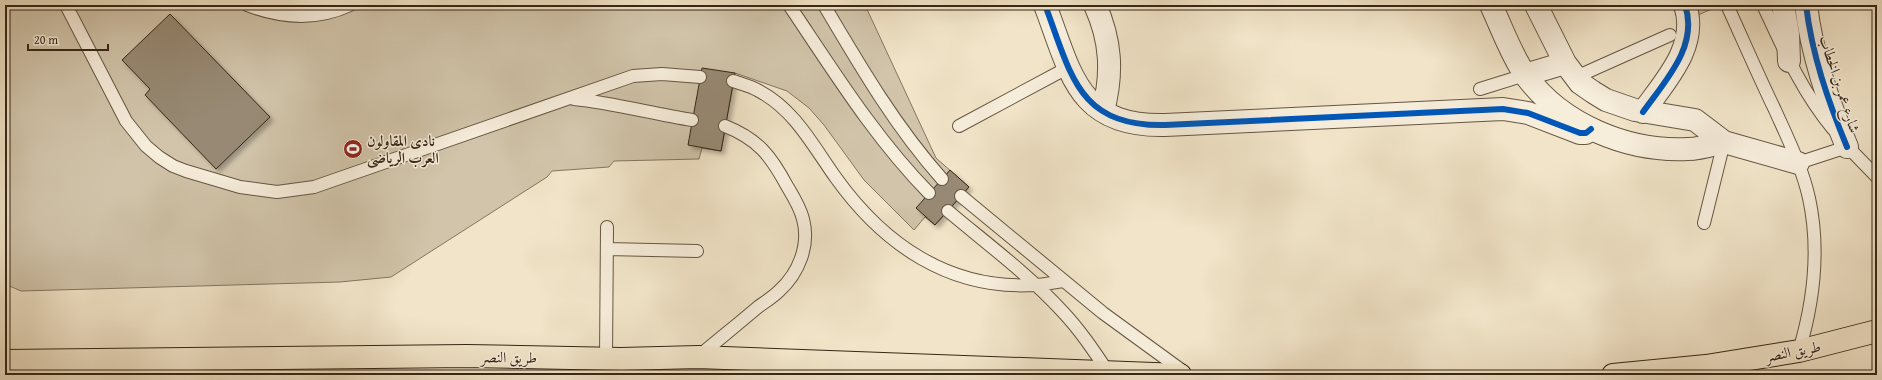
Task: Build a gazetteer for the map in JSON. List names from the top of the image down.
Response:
{
  "streets": {
    "highway": ["طريق النصر"],
    "street": ["شارع عمر بن الخطاب"]
  },
  "places": {
    "sports": ["نادى المقاولون العرب الرياضى"]
  },
  "scale_bar": "20 m"
}
